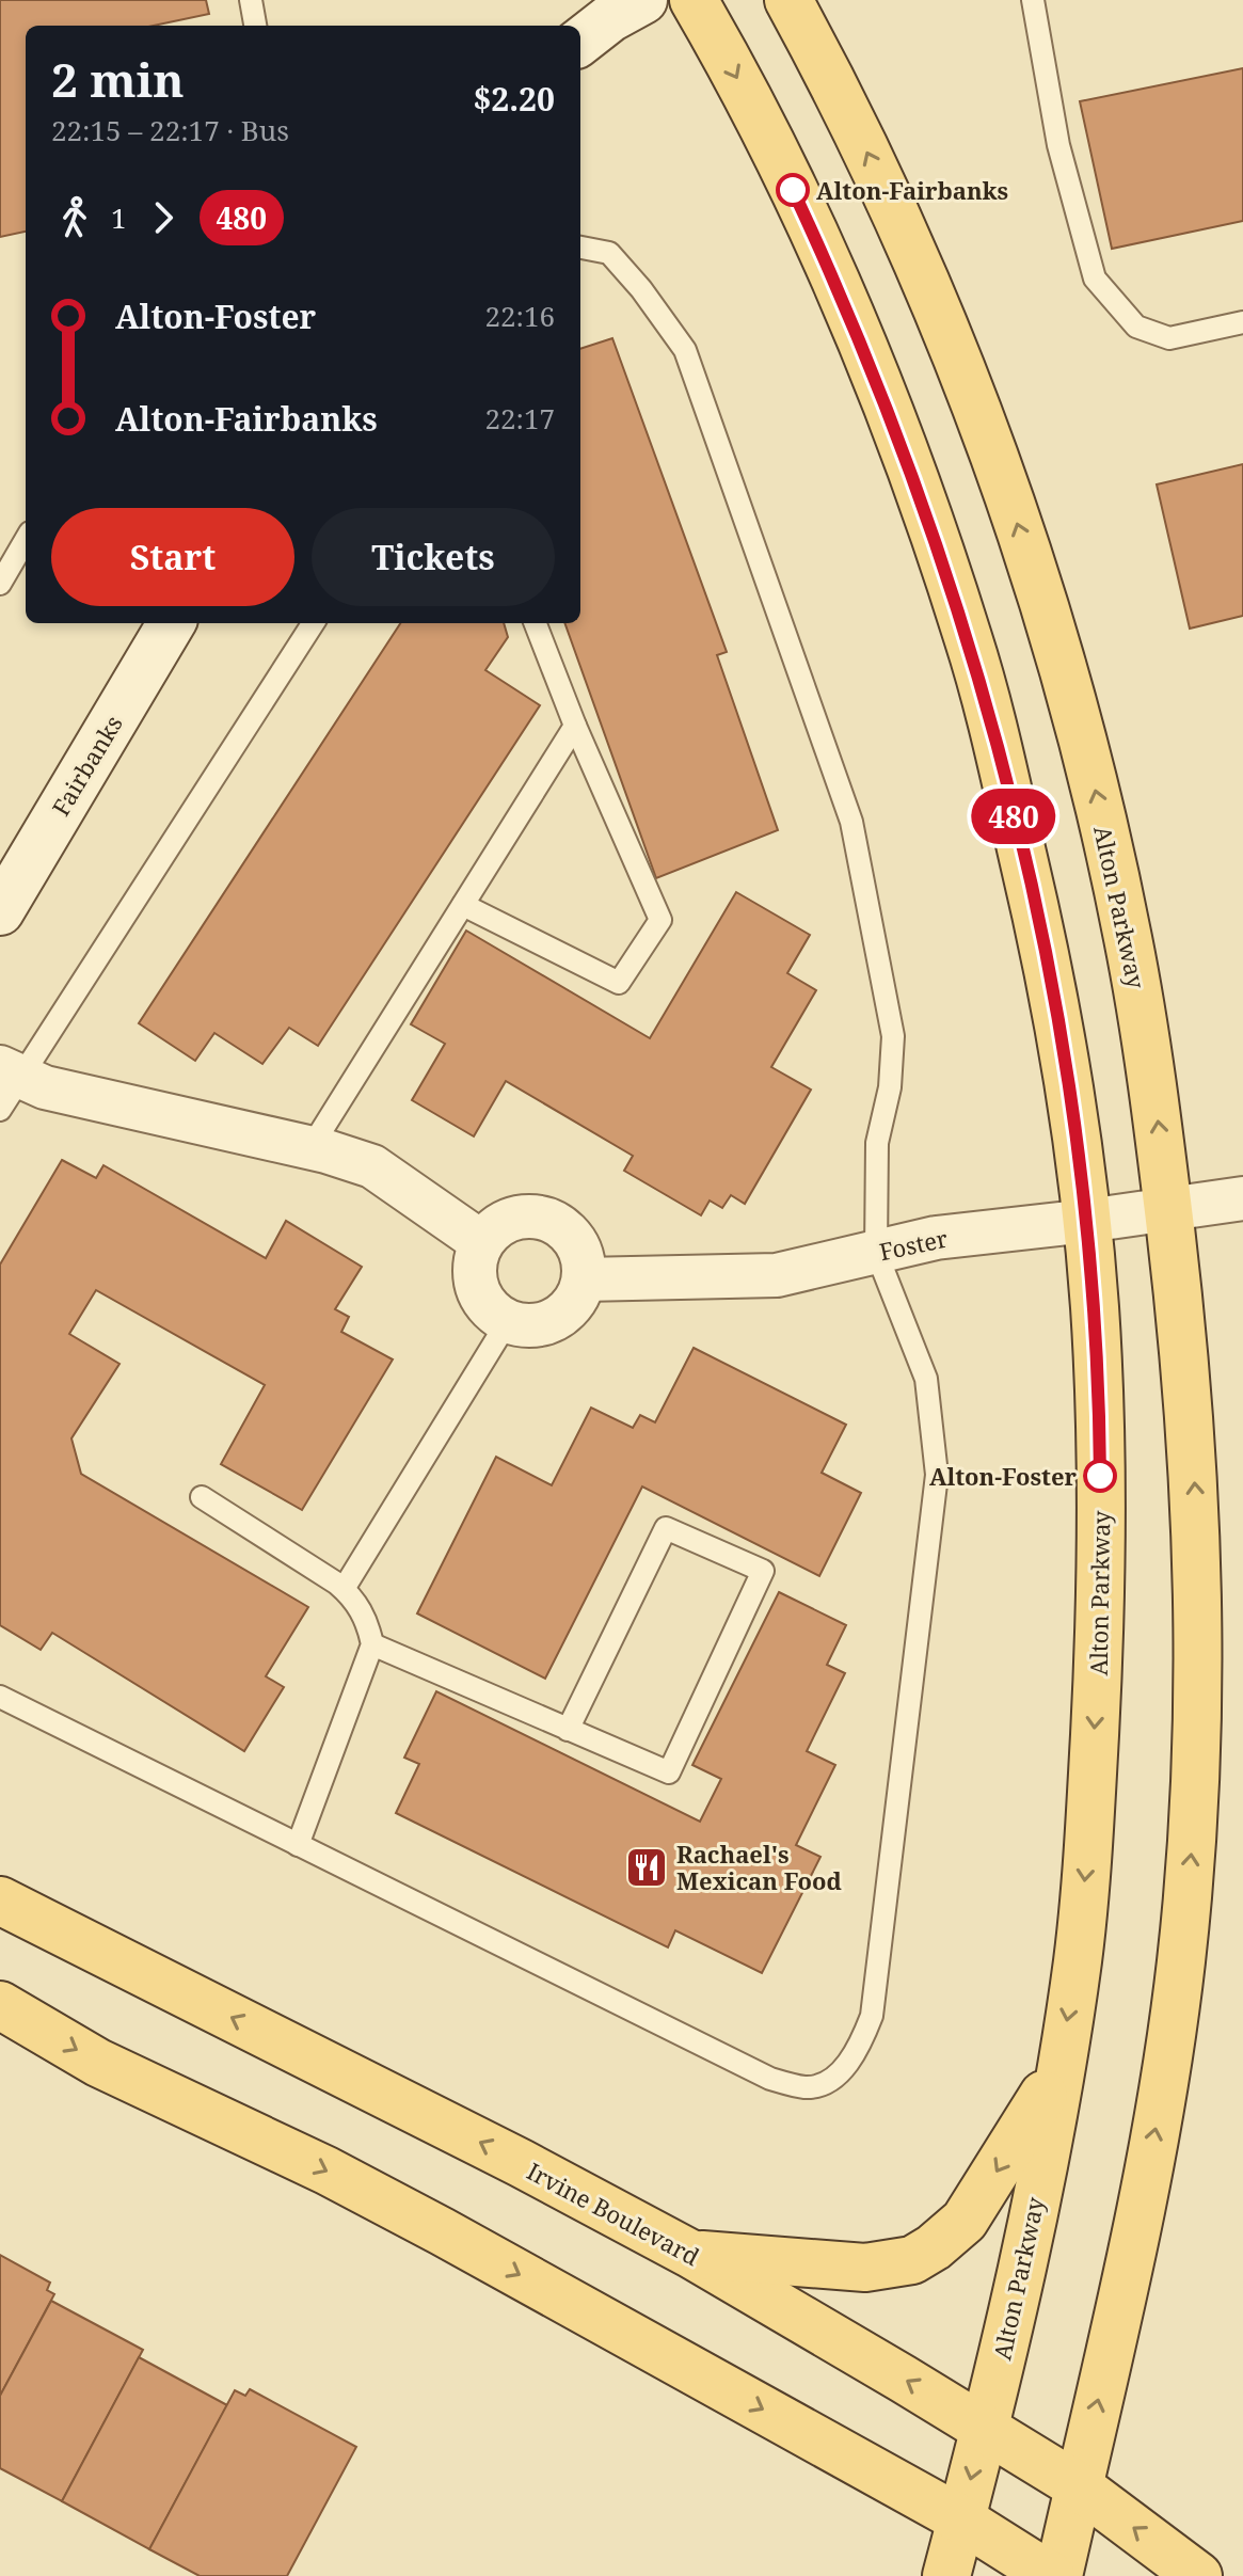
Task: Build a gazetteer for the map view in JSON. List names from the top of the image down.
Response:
{
  "streets": {
    "main road": ["Alton Parkway", "Irvine Boulevard"],
    "street": ["Fairbanks", "Foster"]
  },
  "crossings": [
    ["Alton Parkway", "Foster"],
    ["Alton Parkway", "Irvine Boulevard"]
  ],
  "places": {
    "other": ["Alton-Fairbanks", "Alton-Foster"],
    "restaurant": ["Rachael's Mexican Food"]
  },
  "lines": ["bus line 480"],
  "page": {
    "on_map": "480",
    "heading": ["2 min", "22:15 – 22:17 · Bus", "$2.20"],
    "legs": ["1", "480"],
    "list": [
      {
        "name": "Alton-Foster",
        "value": "22:16"
      },
      {
        "name": "Alton-Fairbanks",
        "value": "22:17"
      }
    ],
    "buttons": ["Start", "Tickets"]
  }
}
